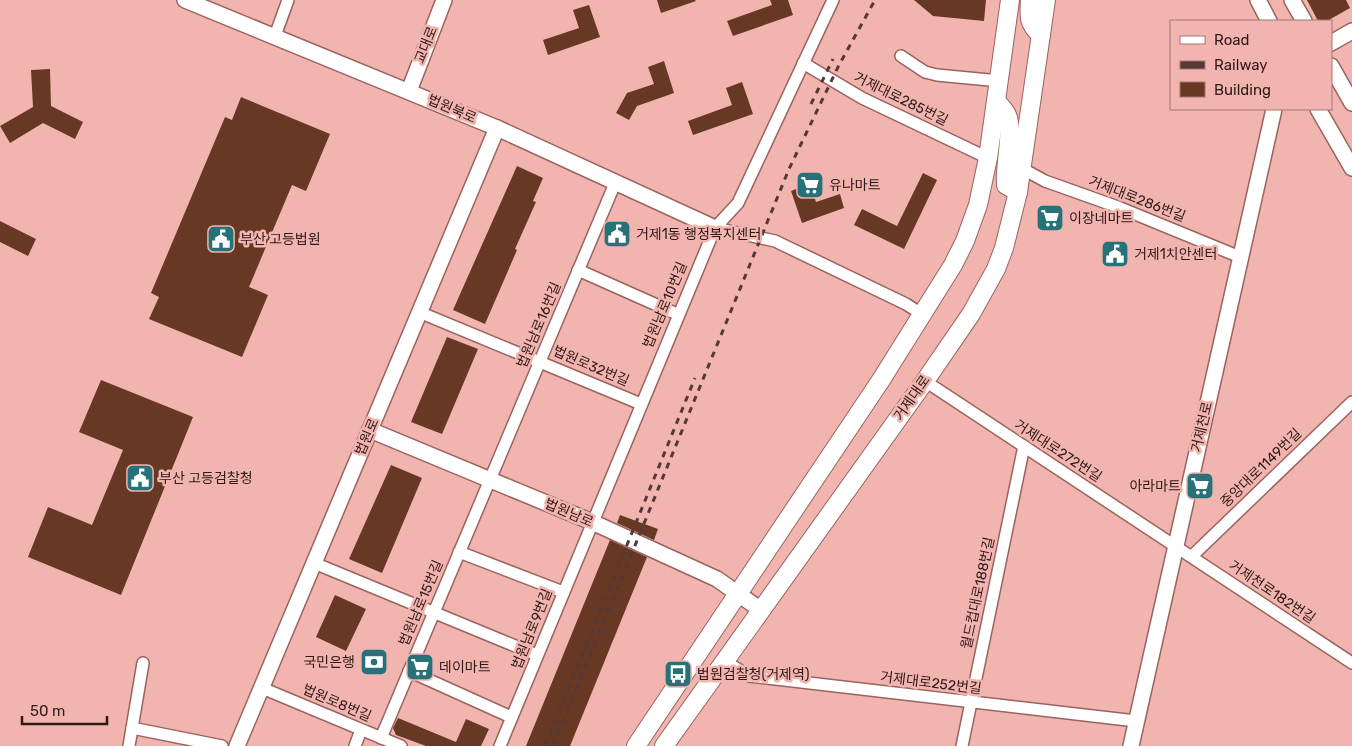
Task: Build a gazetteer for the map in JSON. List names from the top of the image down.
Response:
{
  "streets": {
    "main road": [
      "교대로",
      "법원북로",
      "거제대로",
      "거제천로",
      "법원로",
      "법원남로"
    ],
    "street": [
      "거제대로285번길",
      "거제대로286번길",
      "법원남로10번길",
      "법원남로16번길",
      "법원로32번길",
      "거제대로272번길",
      "중앙대로1149번길",
      "거제천로182번길",
      "월드컵대로188번길",
      "법원남로15번길",
      "법원남로9번길",
      "거제대로252번길",
      "법원로8번길"
    ]
  },
  "crossings": [
    ["교대로", "법원북로"],
    ["거제대로285번길", "법원남로10번길"],
    ["법원북로", "법원남로10번길"],
    ["법원북로", "법원남로16번길"],
    ["법원북로", "법원로"],
    ["거제대로286번길", "거제대로"],
    ["거제대로286번길", "거제천로"],
    ["법원남로10번길", "법원로32번길"],
    ["법원남로10번길", "법원남로"],
    ["법원남로10번길", "법원남로9번길"],
    ["법원남로16번길", "법원로32번길"],
    ["법원남로16번길", "법원남로"],
    ["법원남로16번길", "법원남로15번길"],
    ["법원로32번길", "법원로"],
    ["거제대로", "거제대로272번길"],
    ["거제대로", "법원남로"],
    ["거제대로", "거제대로252번길"],
    ["거제천로", "거제대로272번길"],
    ["거제천로", "거제천로182번길"],
    ["거제천로", "거제대로252번길"],
    ["법원로", "법원남로"],
    ["법원로", "법원로8번길"],
    ["거제대로272번길", "거제천로182번길"],
    ["거제대로272번길", "월드컵대로188번길"],
    ["중앙대로1149번길", "거제천로182번길"],
    ["법원남로", "법원남로15번길"],
    ["법원남로", "법원남로9번길"],
    ["월드컵대로188번길", "거제대로252번길"],
    ["법원남로15번길", "법원로8번길"]
  ],
  "places": {
    "supermarket": [
      "유나마트",
      "이장네마트",
      "아라마트",
      "데이마트"
    ],
    "public building": [
      "거제1동 행정복지센터",
      "부산 고등법원",
      "거제1치안센터",
      "부산 고등검찰청"
    ],
    "bank": ["국민은행"],
    "bus stop": ["법원검찰청(거제역)"]
  },
  "legend": ["Road", "Railway", "Building"],
  "scale_bar": "50 m"
}
